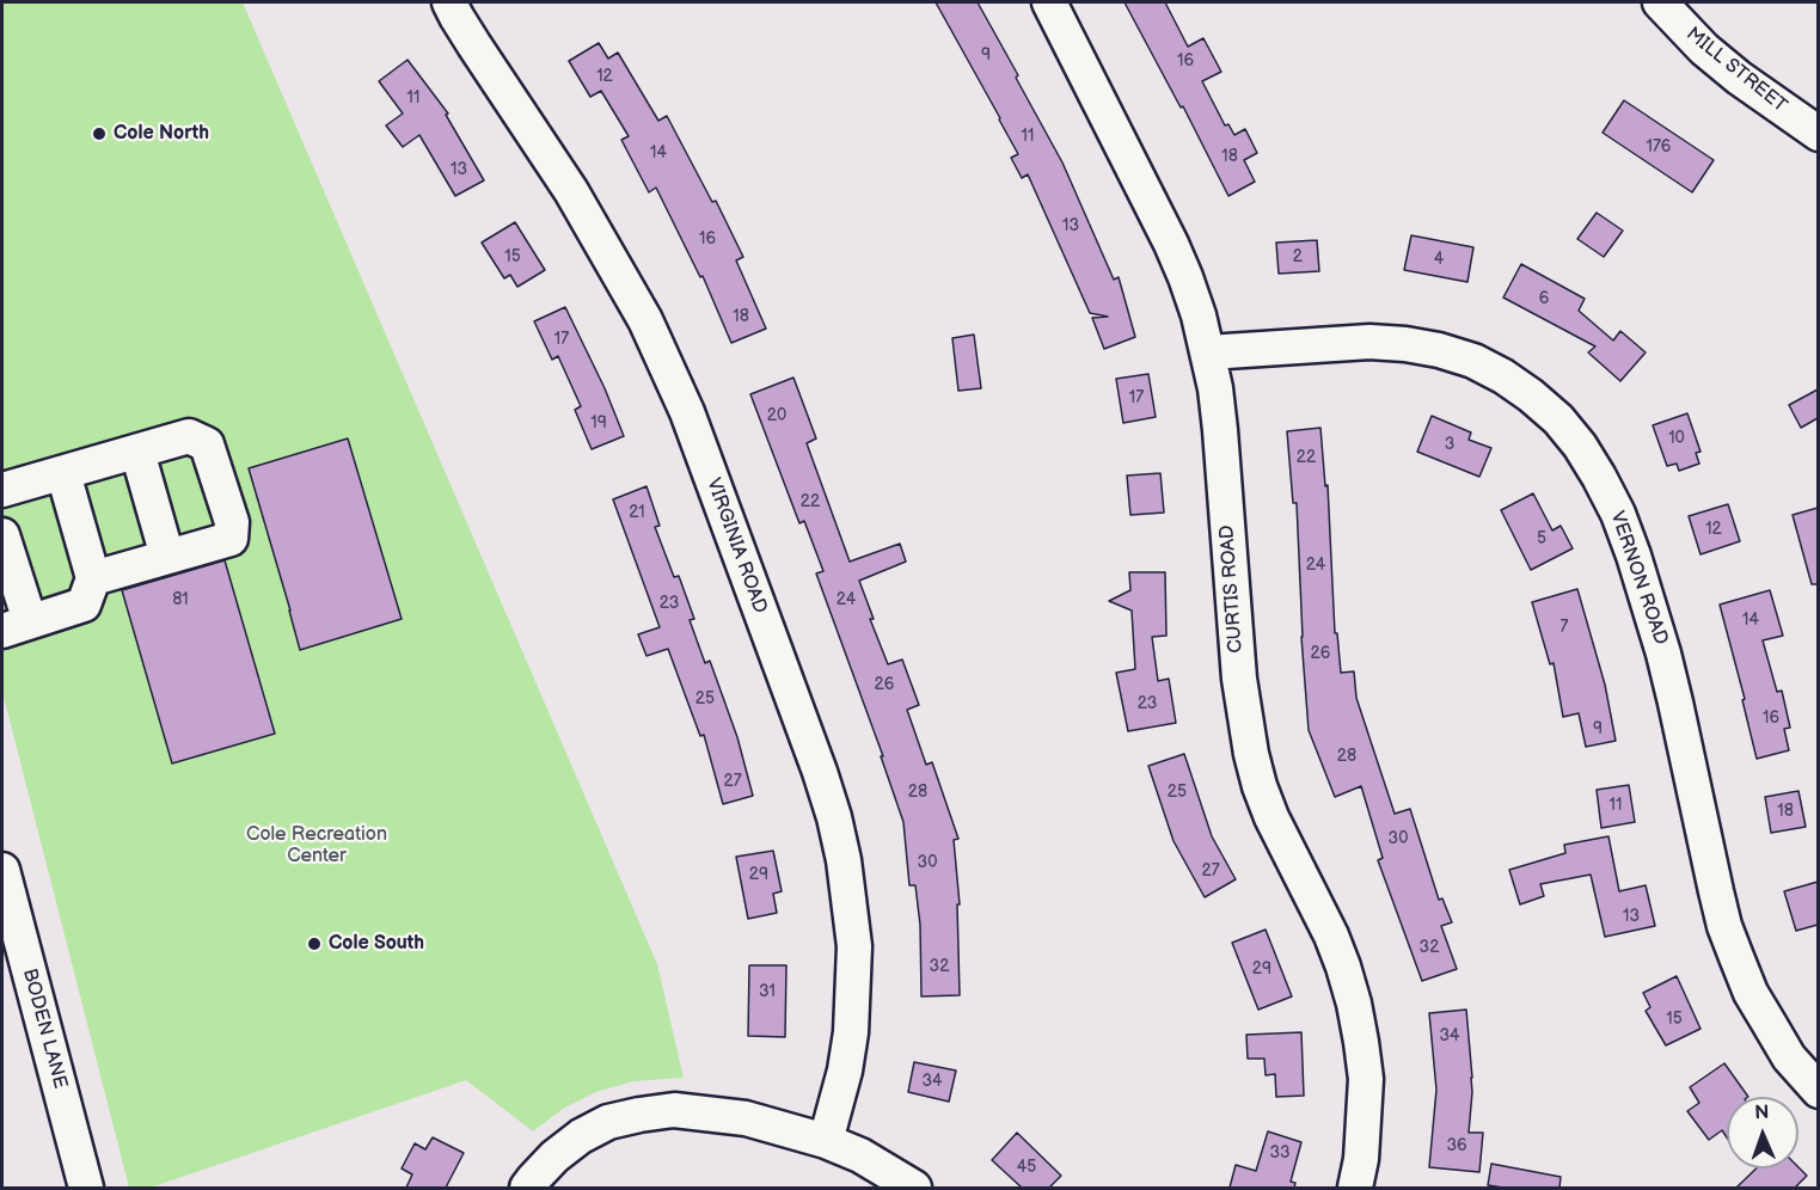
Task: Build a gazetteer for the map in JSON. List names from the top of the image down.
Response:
{
  "streets": {
    "street": [
      "MILL STREET",
      "VIRGINIA ROAD",
      "VERNON ROAD",
      "CURTIS ROAD",
      "BODEN LANE"
    ]
  },
  "crossings": [
    ["VERNON ROAD", "CURTIS ROAD"]
  ],
  "parks": ["Cole Recreation Center"],
  "places": ["Cole North", "Cole South"],
  "house_numbers": [
    "9",
    "16",
    "12",
    "11",
    "11",
    "176",
    "14",
    "18",
    "13",
    "13",
    "16",
    "15",
    "2",
    "4",
    "6",
    "18",
    "17",
    "17",
    "20",
    "19",
    "10",
    "3",
    "22",
    "22",
    "21",
    "12",
    "5",
    "24",
    "81",
    "24",
    "23",
    "14",
    "7",
    "26",
    "26",
    "25",
    "23",
    "16",
    "9",
    "28",
    "27",
    "28",
    "25",
    "11",
    "18",
    "30",
    "30",
    "27",
    "29",
    "13",
    "32",
    "32",
    "29",
    "31",
    "15",
    "34",
    "34",
    "36",
    "33",
    "45"
  ],
  "north": "top"
}
